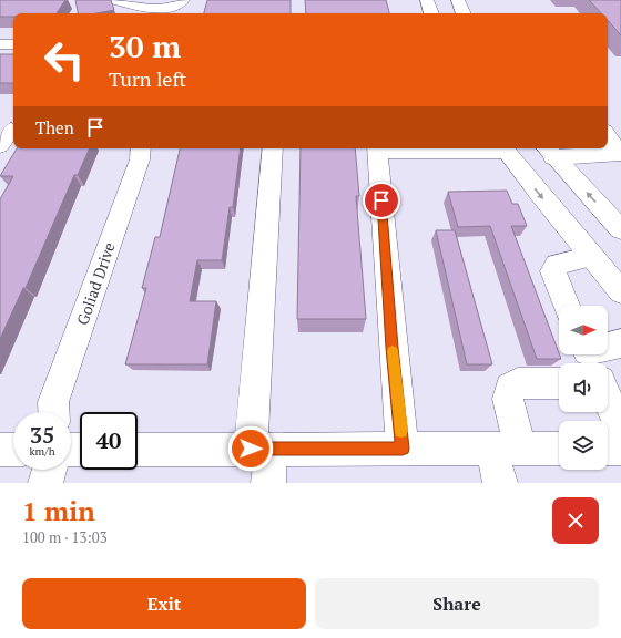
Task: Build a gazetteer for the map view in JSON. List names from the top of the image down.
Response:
{
  "streets": {
    "street": ["Goliad Drive"]
  },
  "north": "right",
  "page": {
    "turn": ["30 m", "Turn left"],
    "then": "Then",
    "speed": "35 km/h",
    "limit": "40",
    "heading": ["1 min", "100 m · 13:03"],
    "buttons": ["Exit", "Share"]
  }
}
